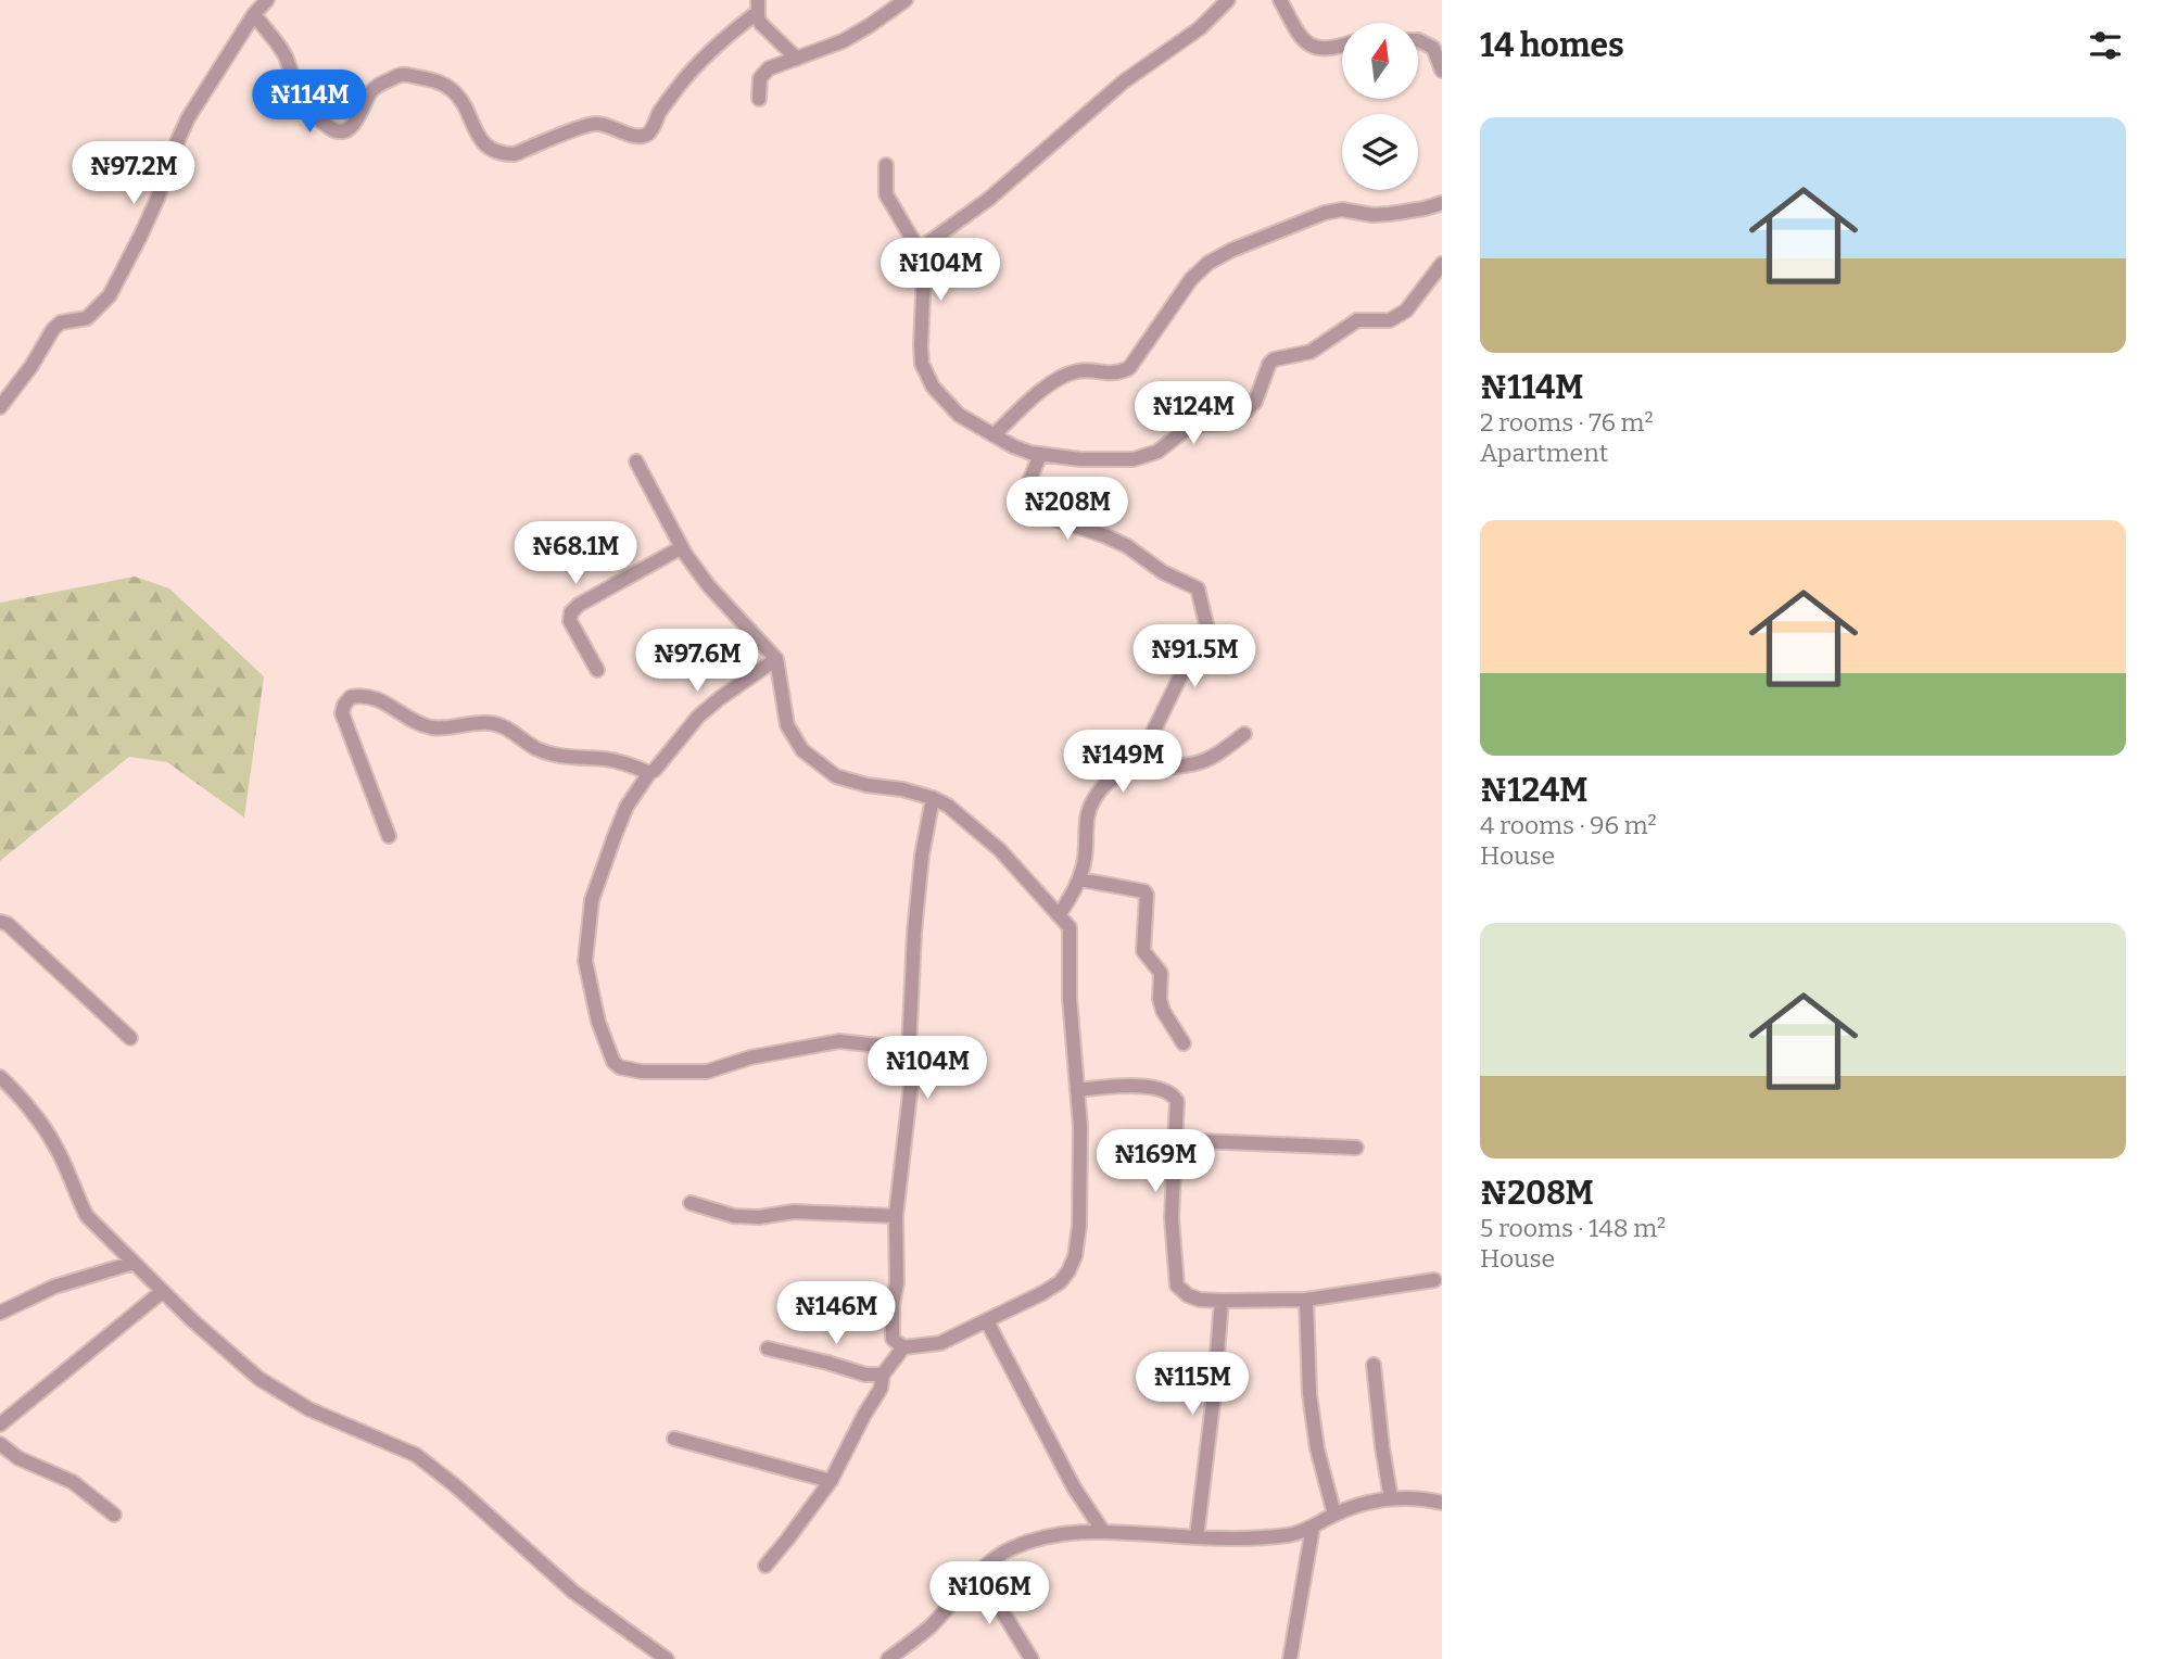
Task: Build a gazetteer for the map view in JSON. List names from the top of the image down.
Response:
{
  "north": "top",
  "page": {
    "heading": "14 homes",
    "price": [
      "₦114M",
      "₦97.2M",
      "₦104M",
      "₦124M",
      "₦208M",
      "₦68.1M",
      "₦91.5M",
      "₦97.6M",
      "₦149M",
      "₦104M",
      "₦169M",
      "₦146M",
      "₦115M",
      "₦106M"
    ],
    "list": [
      {
        "name": "₦114M",
        "note": "2 rooms · 76 m² · Apartment"
      },
      {
        "name": "₦124M",
        "note": "4 rooms · 96 m² · House"
      },
      {
        "name": "₦208M",
        "note": "5 rooms · 148 m² · House"
      }
    ]
  }
}
